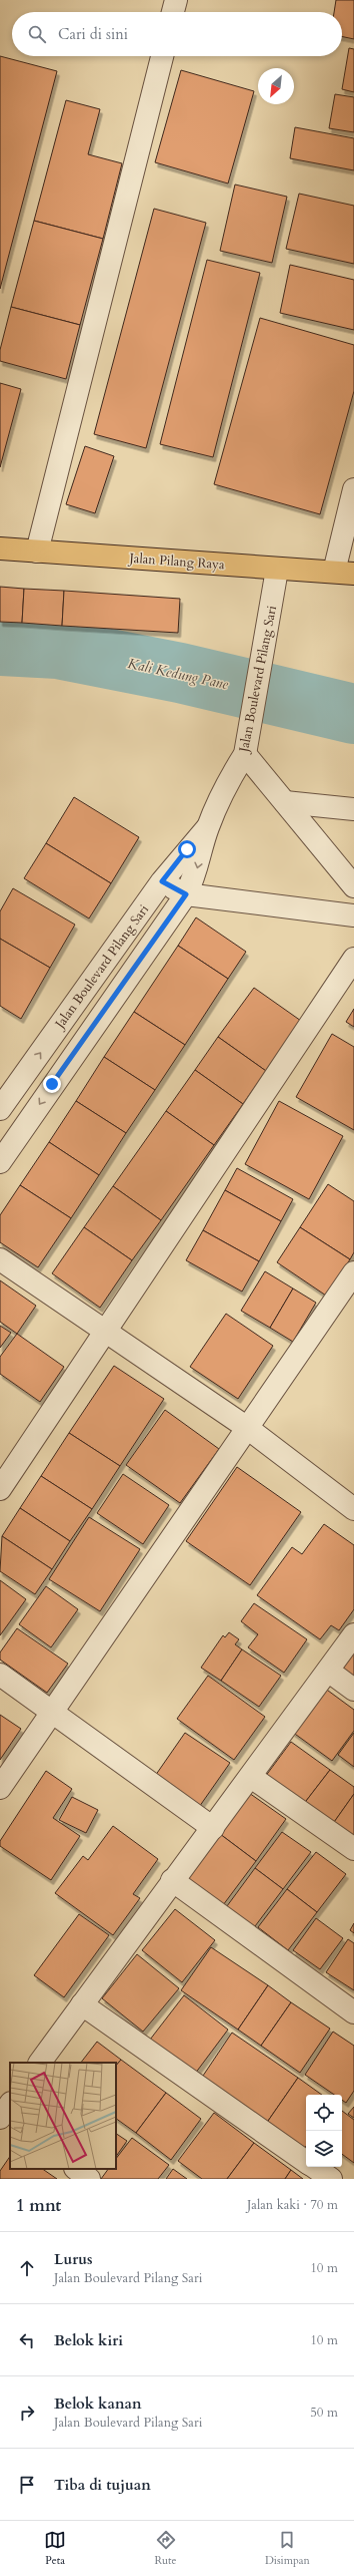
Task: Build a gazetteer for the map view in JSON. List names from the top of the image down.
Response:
{
  "streets": {
    "highway": ["Jalan Pilang Raya"],
    "street": ["Jalan Boulevard Pilang Sari"]
  },
  "crossings": [
    ["Jalan Pilang Raya", "Jalan Boulevard Pilang Sari"]
  ],
  "water": ["Kali Kedung Pane"],
  "north": "bottom left",
  "page": {
    "search": "Cari di sini",
    "heading": ["1 mnt", "Jalan kaki · 70 m"],
    "list": [
      ["Lurus", "Jalan Boulevard Pilang Sari", "10 m"],
      ["Belok kiri", "10 m"],
      ["Belok kanan", "Jalan Boulevard Pilang Sari", "50 m"],
      "Tiba di tujuan"
    ],
    "nav": ["Peta", "Rute", "Disimpan"]
  }
}
